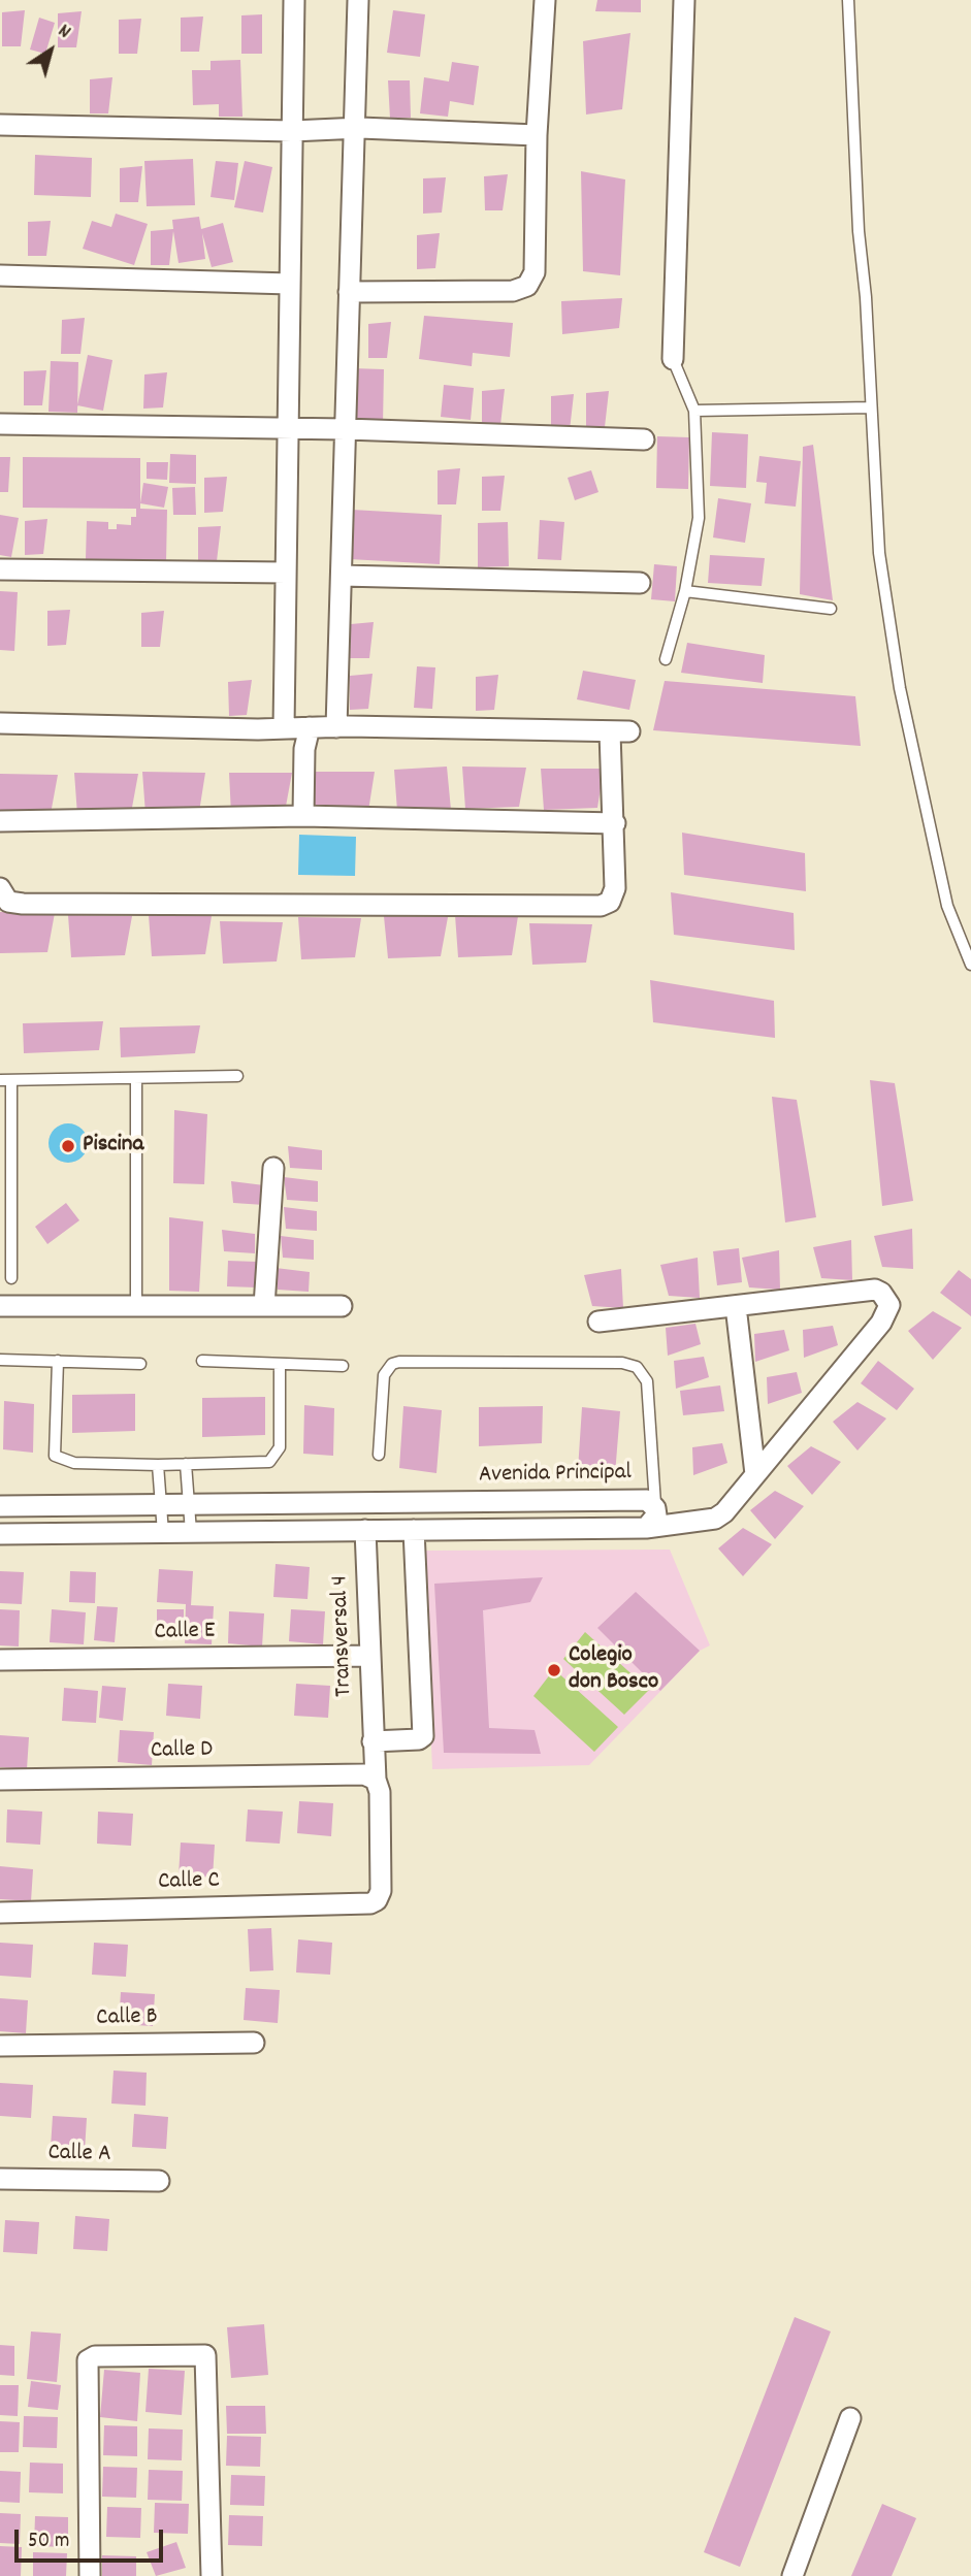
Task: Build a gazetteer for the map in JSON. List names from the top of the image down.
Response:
{
  "streets": {
    "street": [
      "Avenida Principal",
      "Calle E",
      "Transversal 4",
      "Calle D",
      "Calle C",
      "Calle B",
      "Calle A"
    ]
  },
  "crossings": [
    ["Calle E", "Transversal 4"],
    ["Transversal 4", "Calle D"],
    ["Transversal 4", "Calle C"]
  ],
  "places": ["Piscina", "Colegio don Bosco"],
  "scale_bar": "50 m",
  "north": "top right"
}
